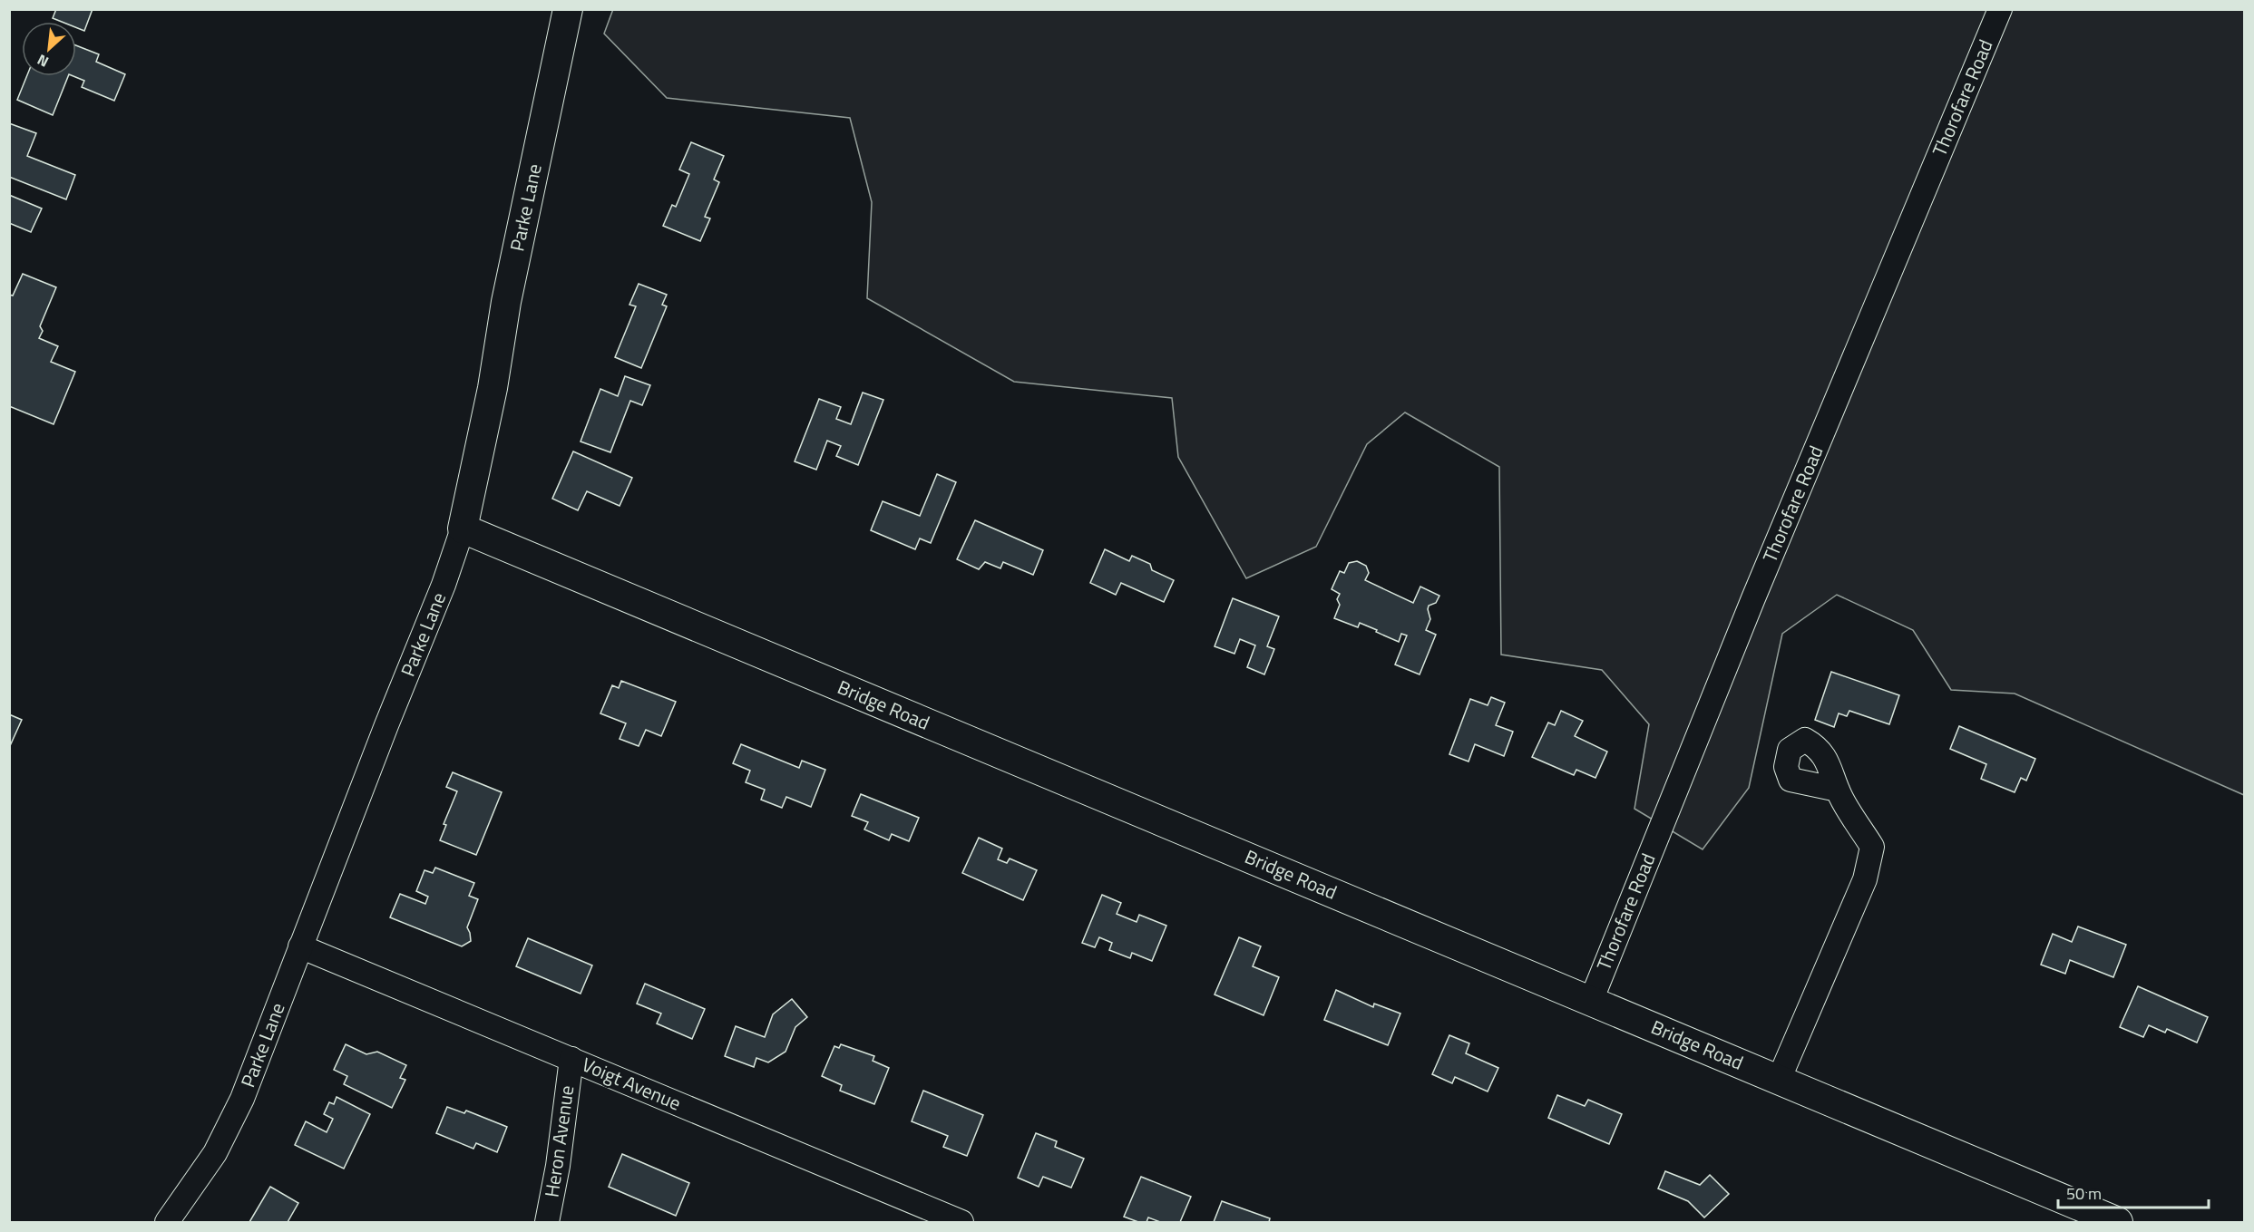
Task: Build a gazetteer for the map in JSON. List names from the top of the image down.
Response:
{
  "streets": {
    "main road": ["Parke Lane", "Bridge Road"],
    "street": ["Thorofare Road", "Voigt Avenue", "Heron Avenue"]
  },
  "crossings": [
    ["Thorofare Road", "Bridge Road"],
    ["Parke Lane", "Bridge Road"],
    ["Parke Lane", "Voigt Avenue"],
    ["Voigt Avenue", "Heron Avenue"]
  ],
  "scale_bar": "50 m",
  "north": "bottom left"
}
